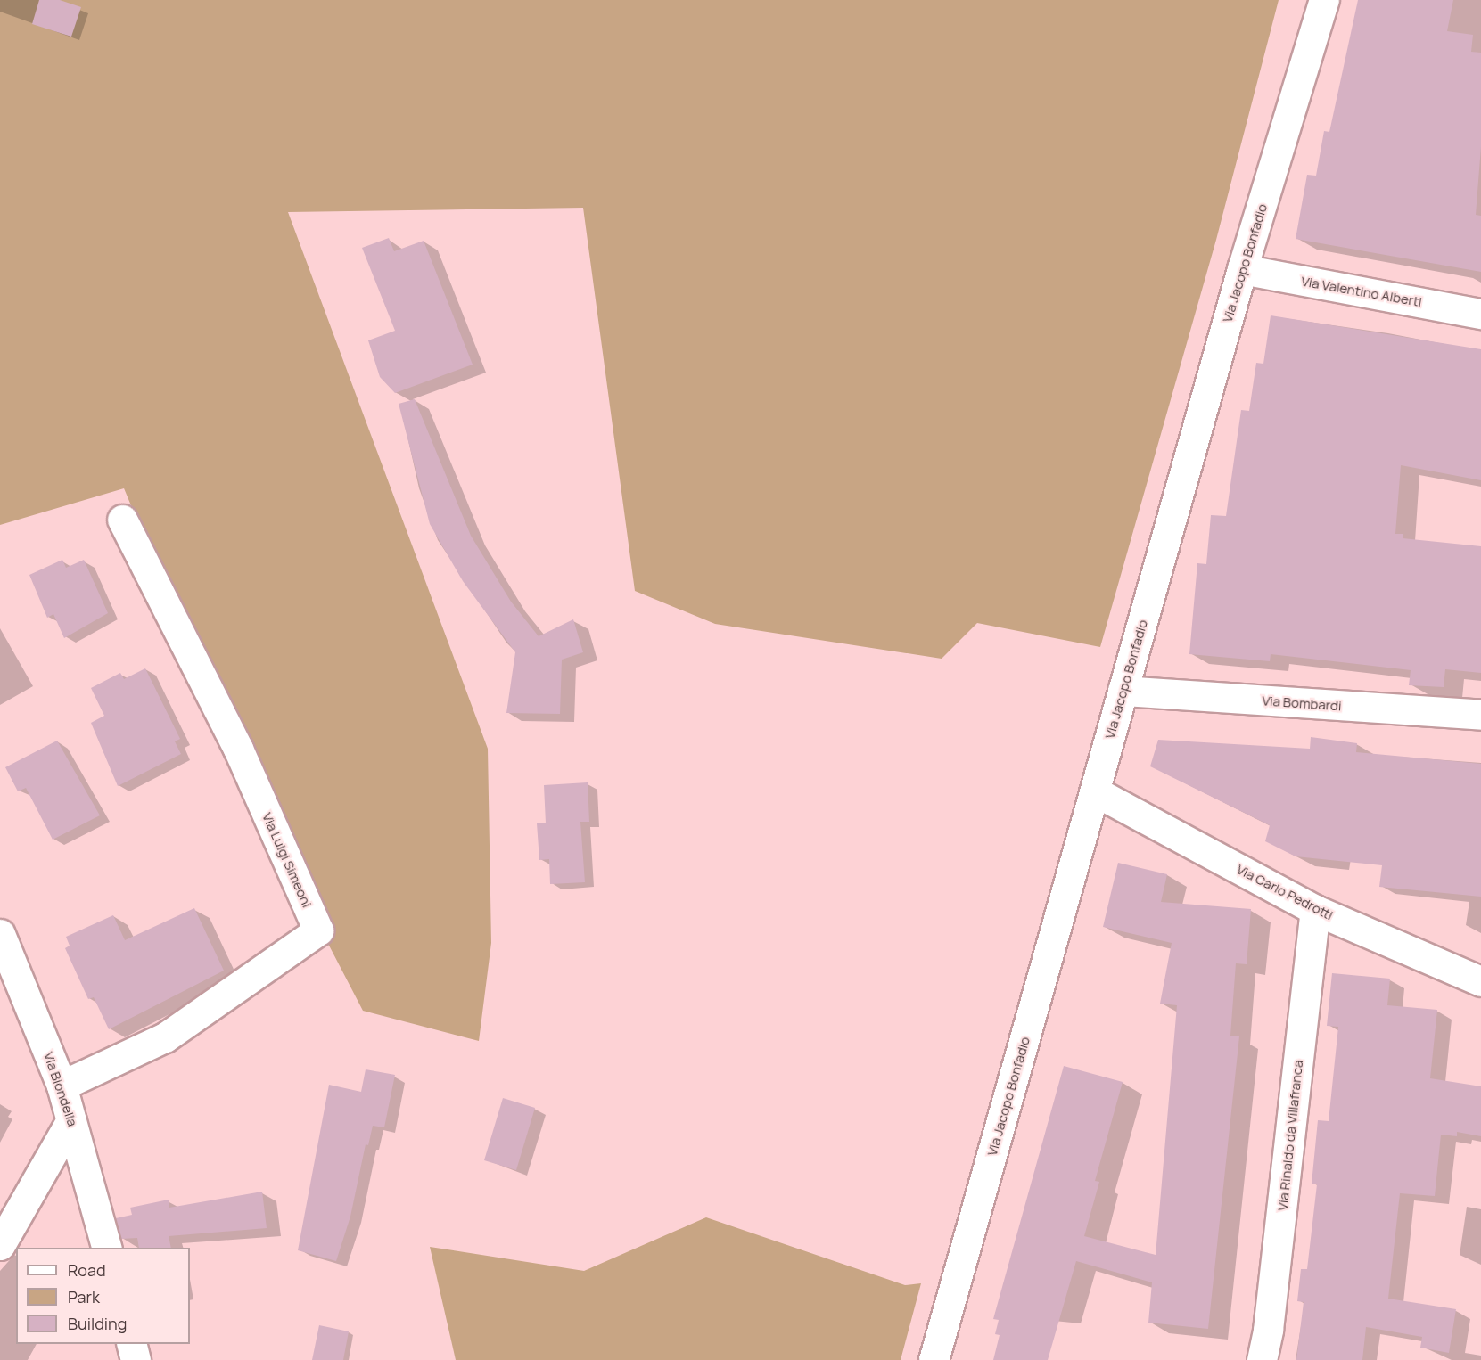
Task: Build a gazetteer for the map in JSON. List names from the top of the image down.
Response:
{
  "streets": {
    "street": [
      "Via Jacopo Bonfadio",
      "Via Valentino Alberti",
      "Via Bombardi",
      "Via Luigi Simeoni",
      "Via Carlo Pedrotti",
      "Via Biondella",
      "Via Rinaldo da Villafranca"
    ]
  },
  "crossings": [
    ["Via Jacopo Bonfadio", "Via Valentino Alberti"],
    ["Via Jacopo Bonfadio", "Via Bombardi"],
    ["Via Jacopo Bonfadio", "Via Carlo Pedrotti"],
    ["Via Luigi Simeoni", "Via Biondella"],
    ["Via Carlo Pedrotti", "Via Rinaldo da Villafranca"]
  ],
  "legend": ["Road", "Park", "Building"]
}
